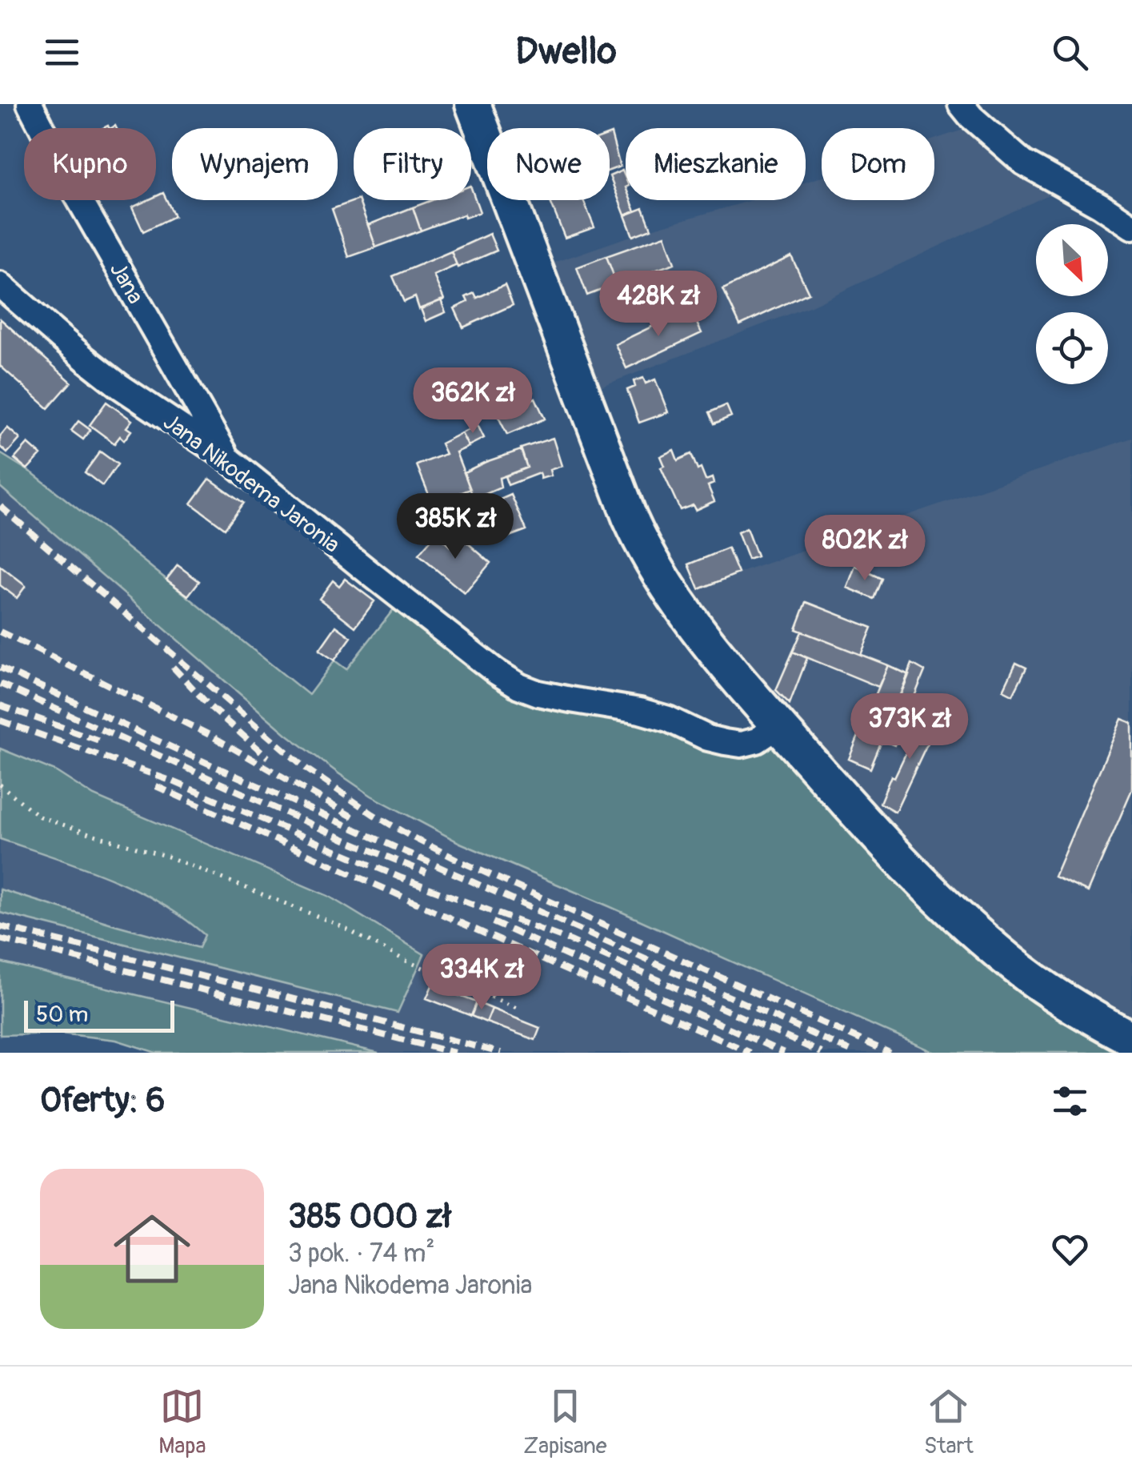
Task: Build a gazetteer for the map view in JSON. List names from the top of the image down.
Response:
{
  "streets": {
    "street": ["Jana", "Jana Nikodema Jaronia"]
  },
  "crossings": [
    ["Jana", "Jana Nikodema Jaronia"]
  ],
  "scale_bar": "50 m",
  "north": "bottom right",
  "page": {
    "header": "Dwello",
    "chip": [
      "Kupno",
      "Wynajem",
      "Filtry",
      "Nowe",
      "Mieszkanie",
      "Dom"
    ],
    "price": [
      "428K zł",
      "362K zł",
      "385K zł",
      "802K zł",
      "373K zł",
      "334K zł"
    ],
    "scale": "50 m",
    "heading": "Oferty: 6",
    "list": [
      {
        "name": "385 000 zł",
        "note": "3 pok. · 74 m² · Jana Nikodema Jaronia"
      }
    ],
    "tabs": ["Mapa", "Zapisane", "Start"]
  }
}
